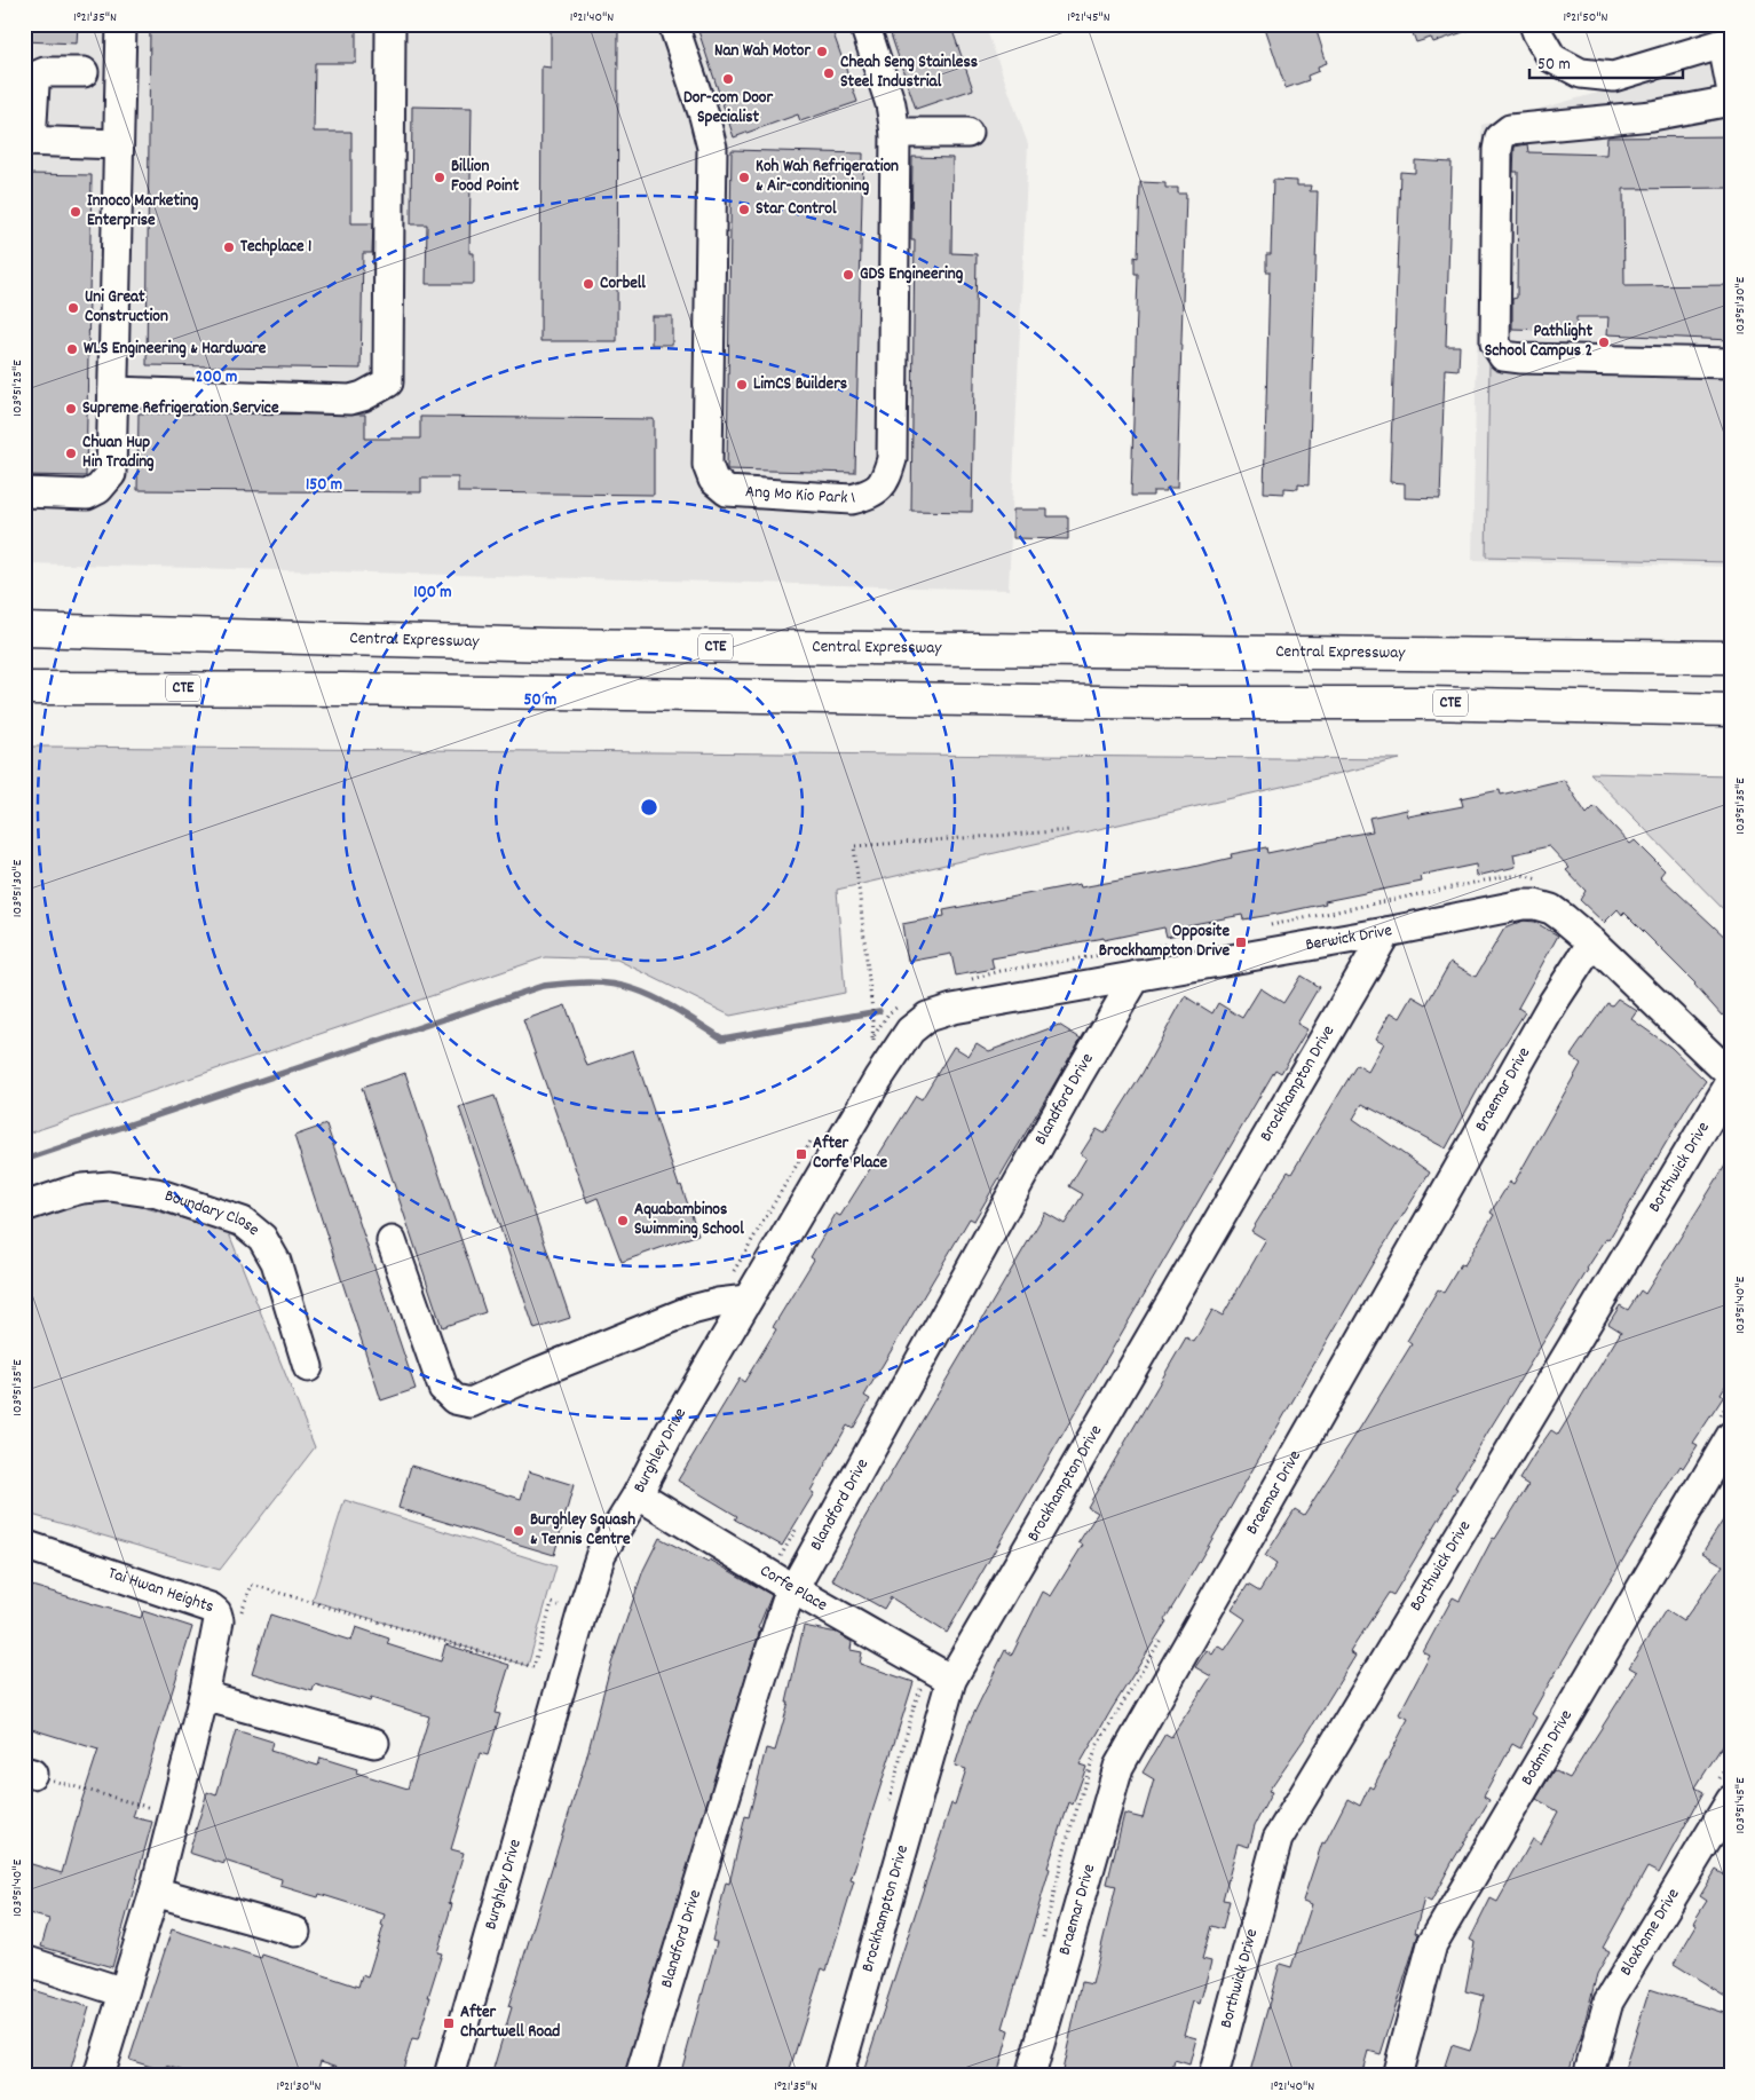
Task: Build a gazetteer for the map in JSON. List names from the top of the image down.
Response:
{
  "streets": {
    "highway": ["Central Expressway", "CTE"],
    "street": [
      "Ang Mo Kio Park 1",
      "Berwick Drive",
      "Brockhampton Drive",
      "Braemar Drive",
      "Blandford Drive",
      "Borthwick Drive",
      "Boundary Close",
      "Burghley Drive",
      "Corfe Place",
      "Tai Hwan Heights",
      "Bodmin Drive",
      "Bloxhome Drive"
    ]
  },
  "crossings": [
    ["Berwick Drive", "Brockhampton Drive"],
    ["Berwick Drive", "Braemar Drive"],
    ["Berwick Drive", "Blandford Drive"],
    ["Berwick Drive", "Burghley Drive"],
    ["Brockhampton Drive", "Corfe Place"],
    ["Blandford Drive", "Corfe Place"],
    ["Burghley Drive", "Corfe Place"]
  ],
  "places": {
    "other": [
      "Nan Wah Motor",
      "Cheah Seng Stainless Steel Industrial",
      "Dor-com Door Specialist",
      "Billion Food Point",
      "Koh Wah Refrigeration & Air-conditioning",
      "Star Control",
      "Innoco Marketing Enterprise",
      "Techplace 1",
      "GDS Engineering",
      "Corbell",
      "Uni Great Construction",
      "Pathlight School Campus 2",
      "WLS Engineering & Hardware",
      "LimCS Builders",
      "Supreme Refrigeration Service",
      "Chuan Hup Hin Trading",
      "Aquabambinos Swimming School",
      "Burghley Squash & Tennis Centre"
    ],
    "transit": ["Opposite Brockhampton Drive", "After Corfe Place", "After Chartwell Road"]
  },
  "scale_bar": "50 m",
  "coordinates": [
    "1°21'35\"N",
    "1°21'40\"N",
    "1°21'45\"N",
    "1°21'50\"N",
    "103°51'30\"E",
    "103°51'25\"E",
    "103°51'35\"E",
    "103°51'40\"E",
    "103°51'45\"E",
    "1°21'30\"N"
  ],
  "rings": [
    "200 m",
    "150 m",
    "100 m",
    "50 m"
  ]
}
